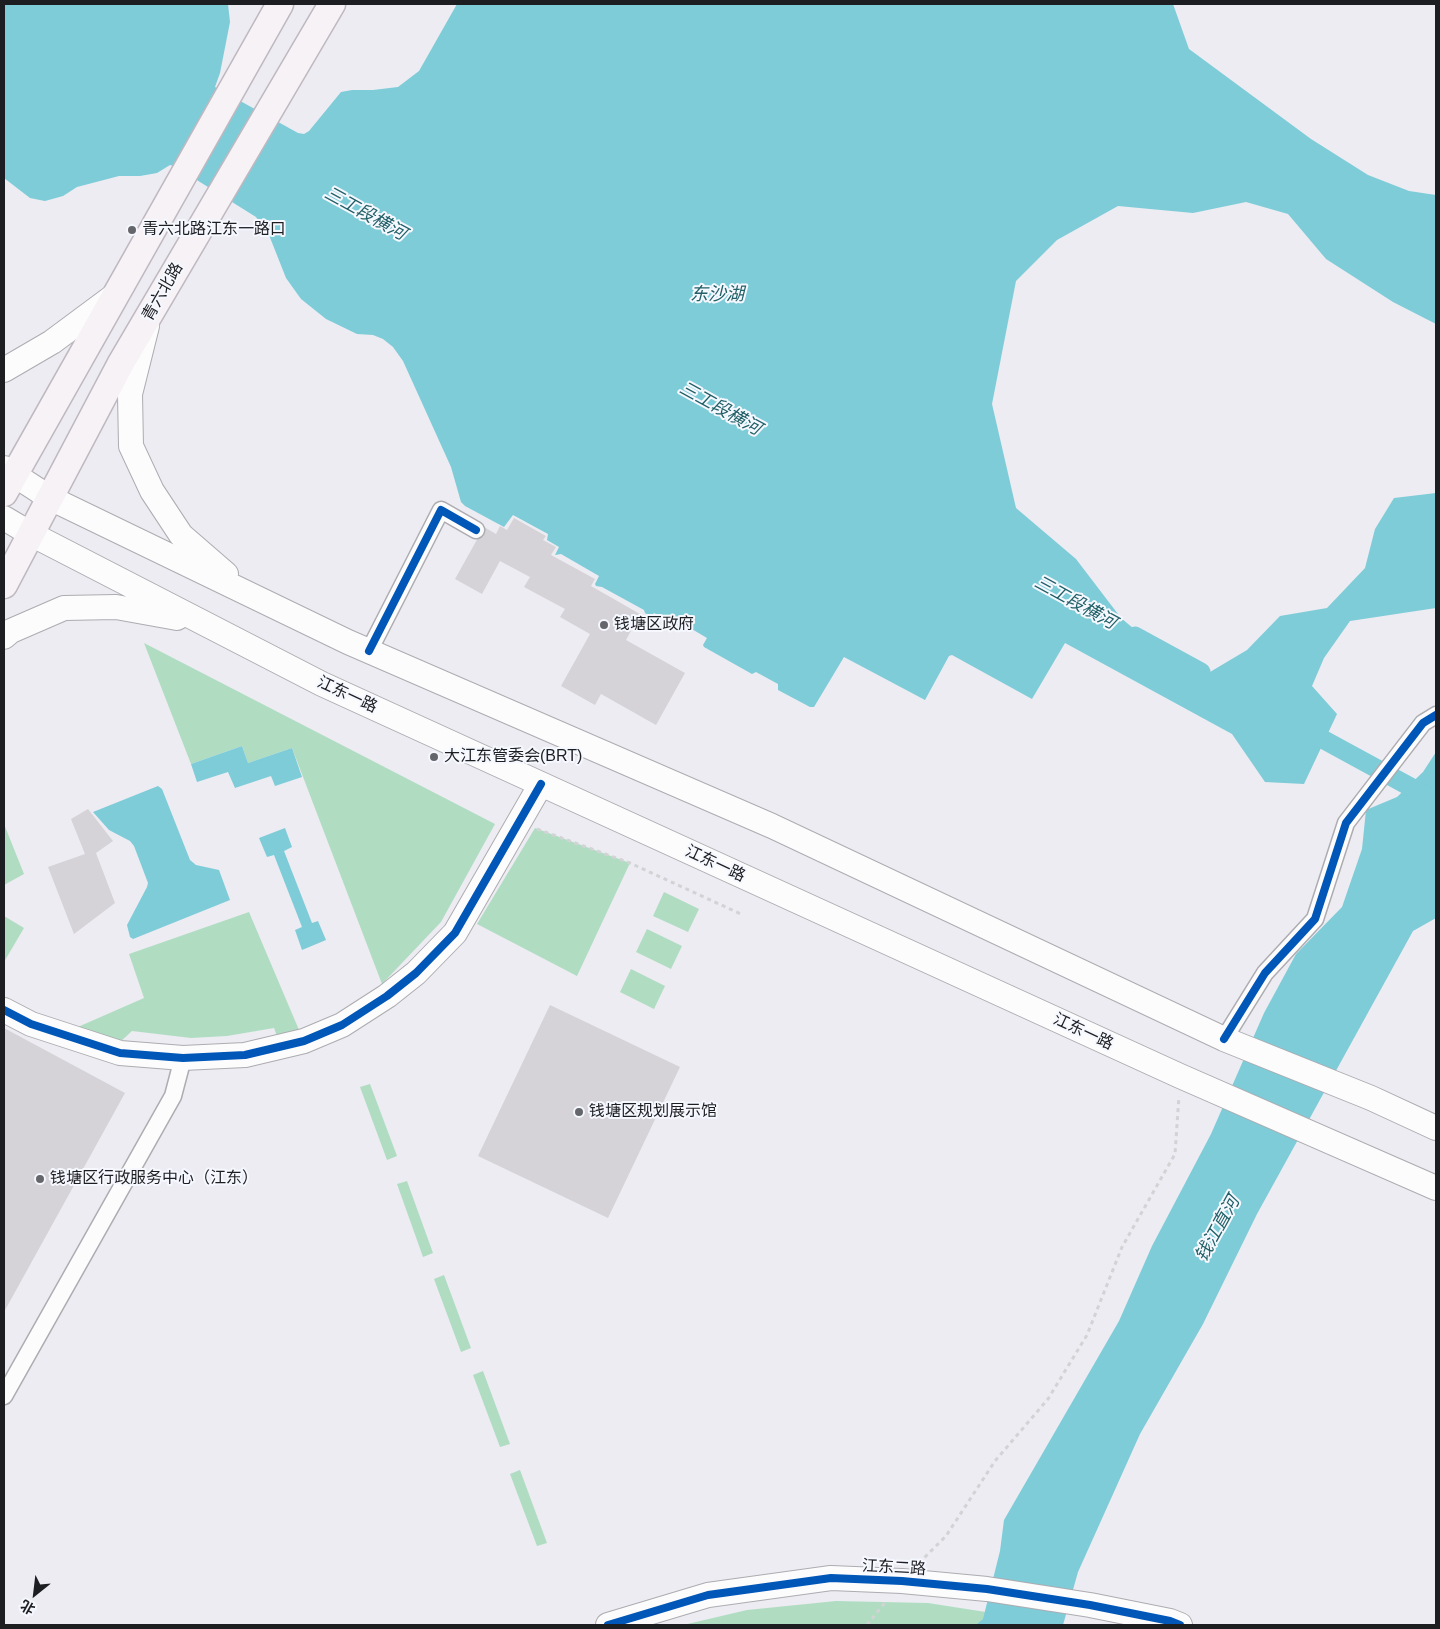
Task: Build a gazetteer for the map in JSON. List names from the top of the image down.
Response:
{
  "streets": {
    "main road": ["青六北路", "江东一路", "江东二路"]
  },
  "crossings": [
    ["青六北路", "江东一路"]
  ],
  "water": ["三工段横河", "东沙湖", "钱江直河"],
  "places": [
    "青六北路江东一路口",
    "钱塘区政府",
    "大江东管委会(BRT)",
    "钱塘区规划展示馆",
    "钱塘区行政服务中心（江东）"
  ],
  "north": "bottom left"
}
